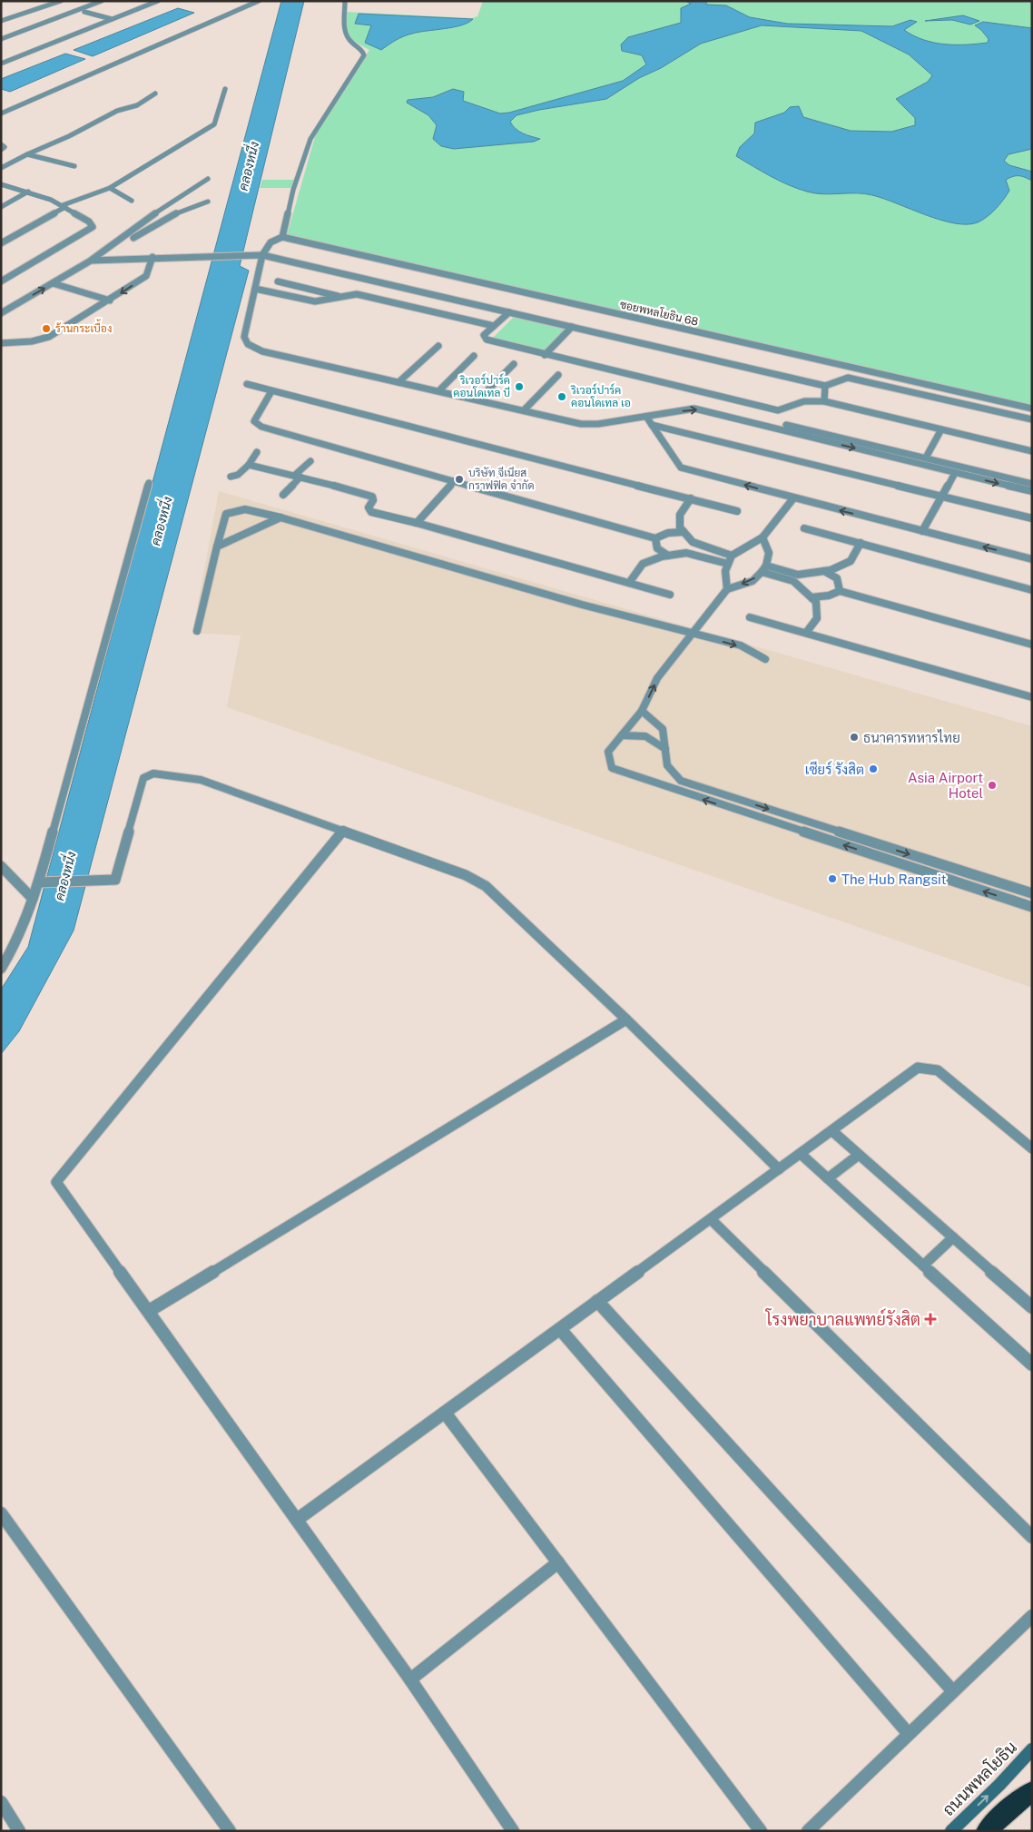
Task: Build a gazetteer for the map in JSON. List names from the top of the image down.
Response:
{
  "streets": {
    "main road": ["ถนนพหลโยธิน"],
    "street": ["ซอยพหลโยธิน 68"]
  },
  "one_way": ["ถนนพหลโยธิน"],
  "water": ["คลองหนึ่ง"],
  "places": {
    "other": [
      "ร้านกระเบื้อง",
      "ริเวอร์ปาร์ค คอนโดเทล บี",
      "ริเวอร์ปาร์ค คอนโดเทล เอ",
      "บริษัท จีเนียส กราฟฟิค จำกัด",
      "ธนาคารทหารไทย",
      "เซียร์ รังสิต",
      "Asia Airport Hotel",
      "The Hub Rangsit"
    ],
    "health": ["โรงพยาบาลแพทย์รังสิต"]
  }
}
